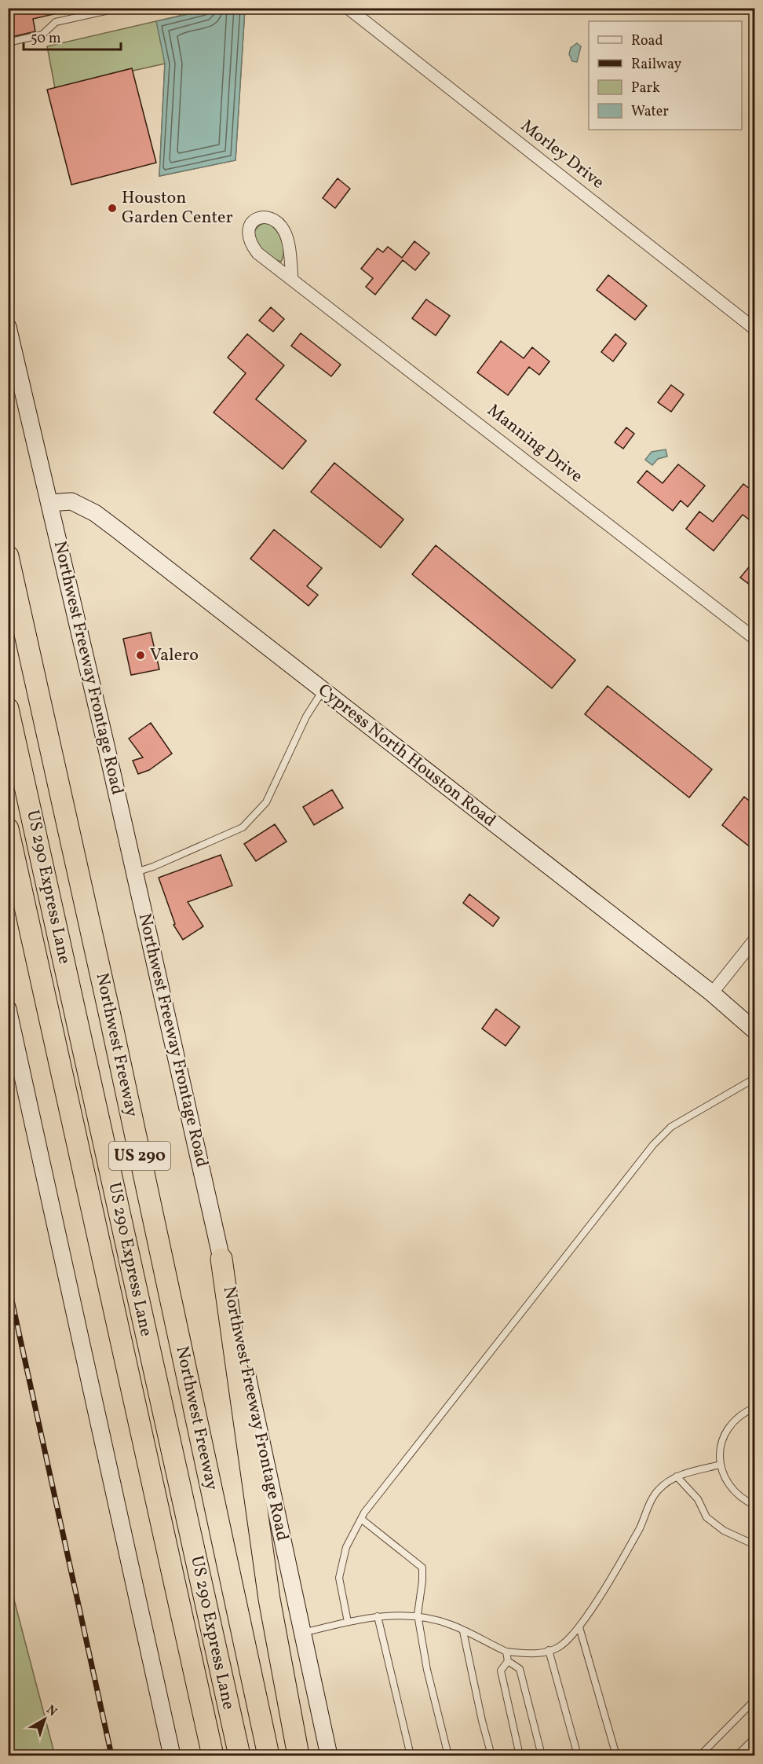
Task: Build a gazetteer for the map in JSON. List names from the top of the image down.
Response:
{
  "streets": {
    "highway": ["US 290 Express Lane", "Northwest Freeway", "US 290"],
    "main road": ["Northwest Freeway Frontage Road", "Cypress North Houston Road"],
    "street": ["Morley Drive", "Manning Drive"]
  },
  "crossings": [
    ["Northwest Freeway Frontage Road", "Cypress North Houston Road"]
  ],
  "places": ["Houston Garden Center", "Valero"],
  "legend": [
    "Road",
    "Railway",
    "Park",
    "Water"
  ],
  "scale_bar": "50 m",
  "north": "top right"
}
